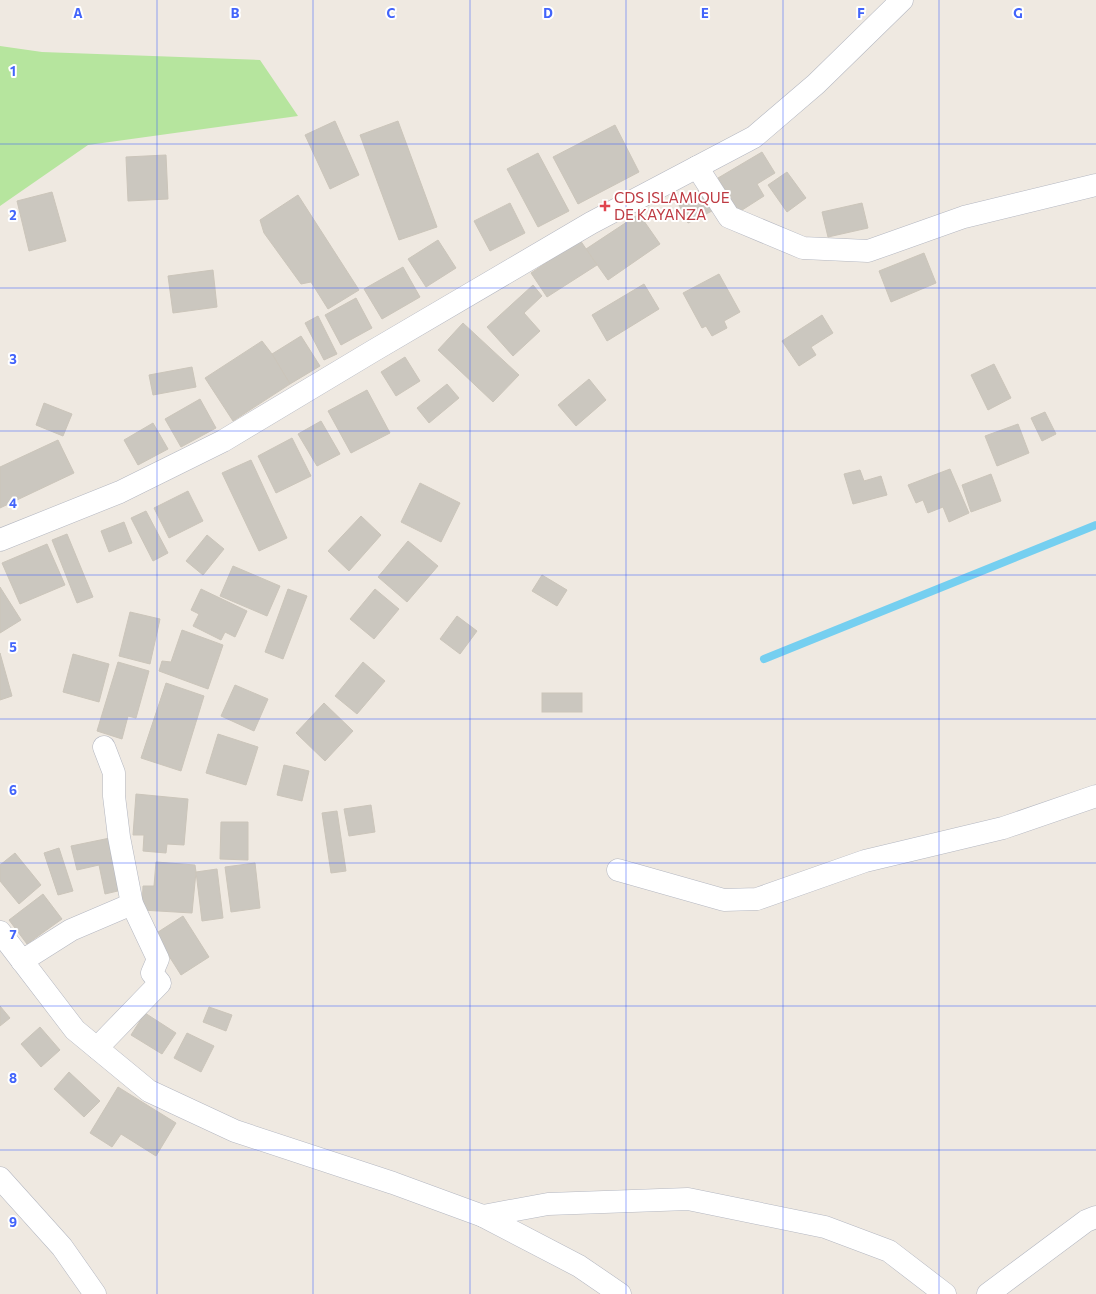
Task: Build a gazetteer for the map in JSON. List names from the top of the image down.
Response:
{
  "places": {
    "health": ["CDS ISLAMIQUE DE KAYANZA"]
  },
  "grid": {
    "columns": [
      "A",
      "B",
      "C",
      "D",
      "E",
      "F",
      "G"
    ],
    "rows": [
      "1",
      "2",
      "3",
      "4",
      "5",
      "6",
      "7",
      "8",
      "9"
    ]
  }
}
